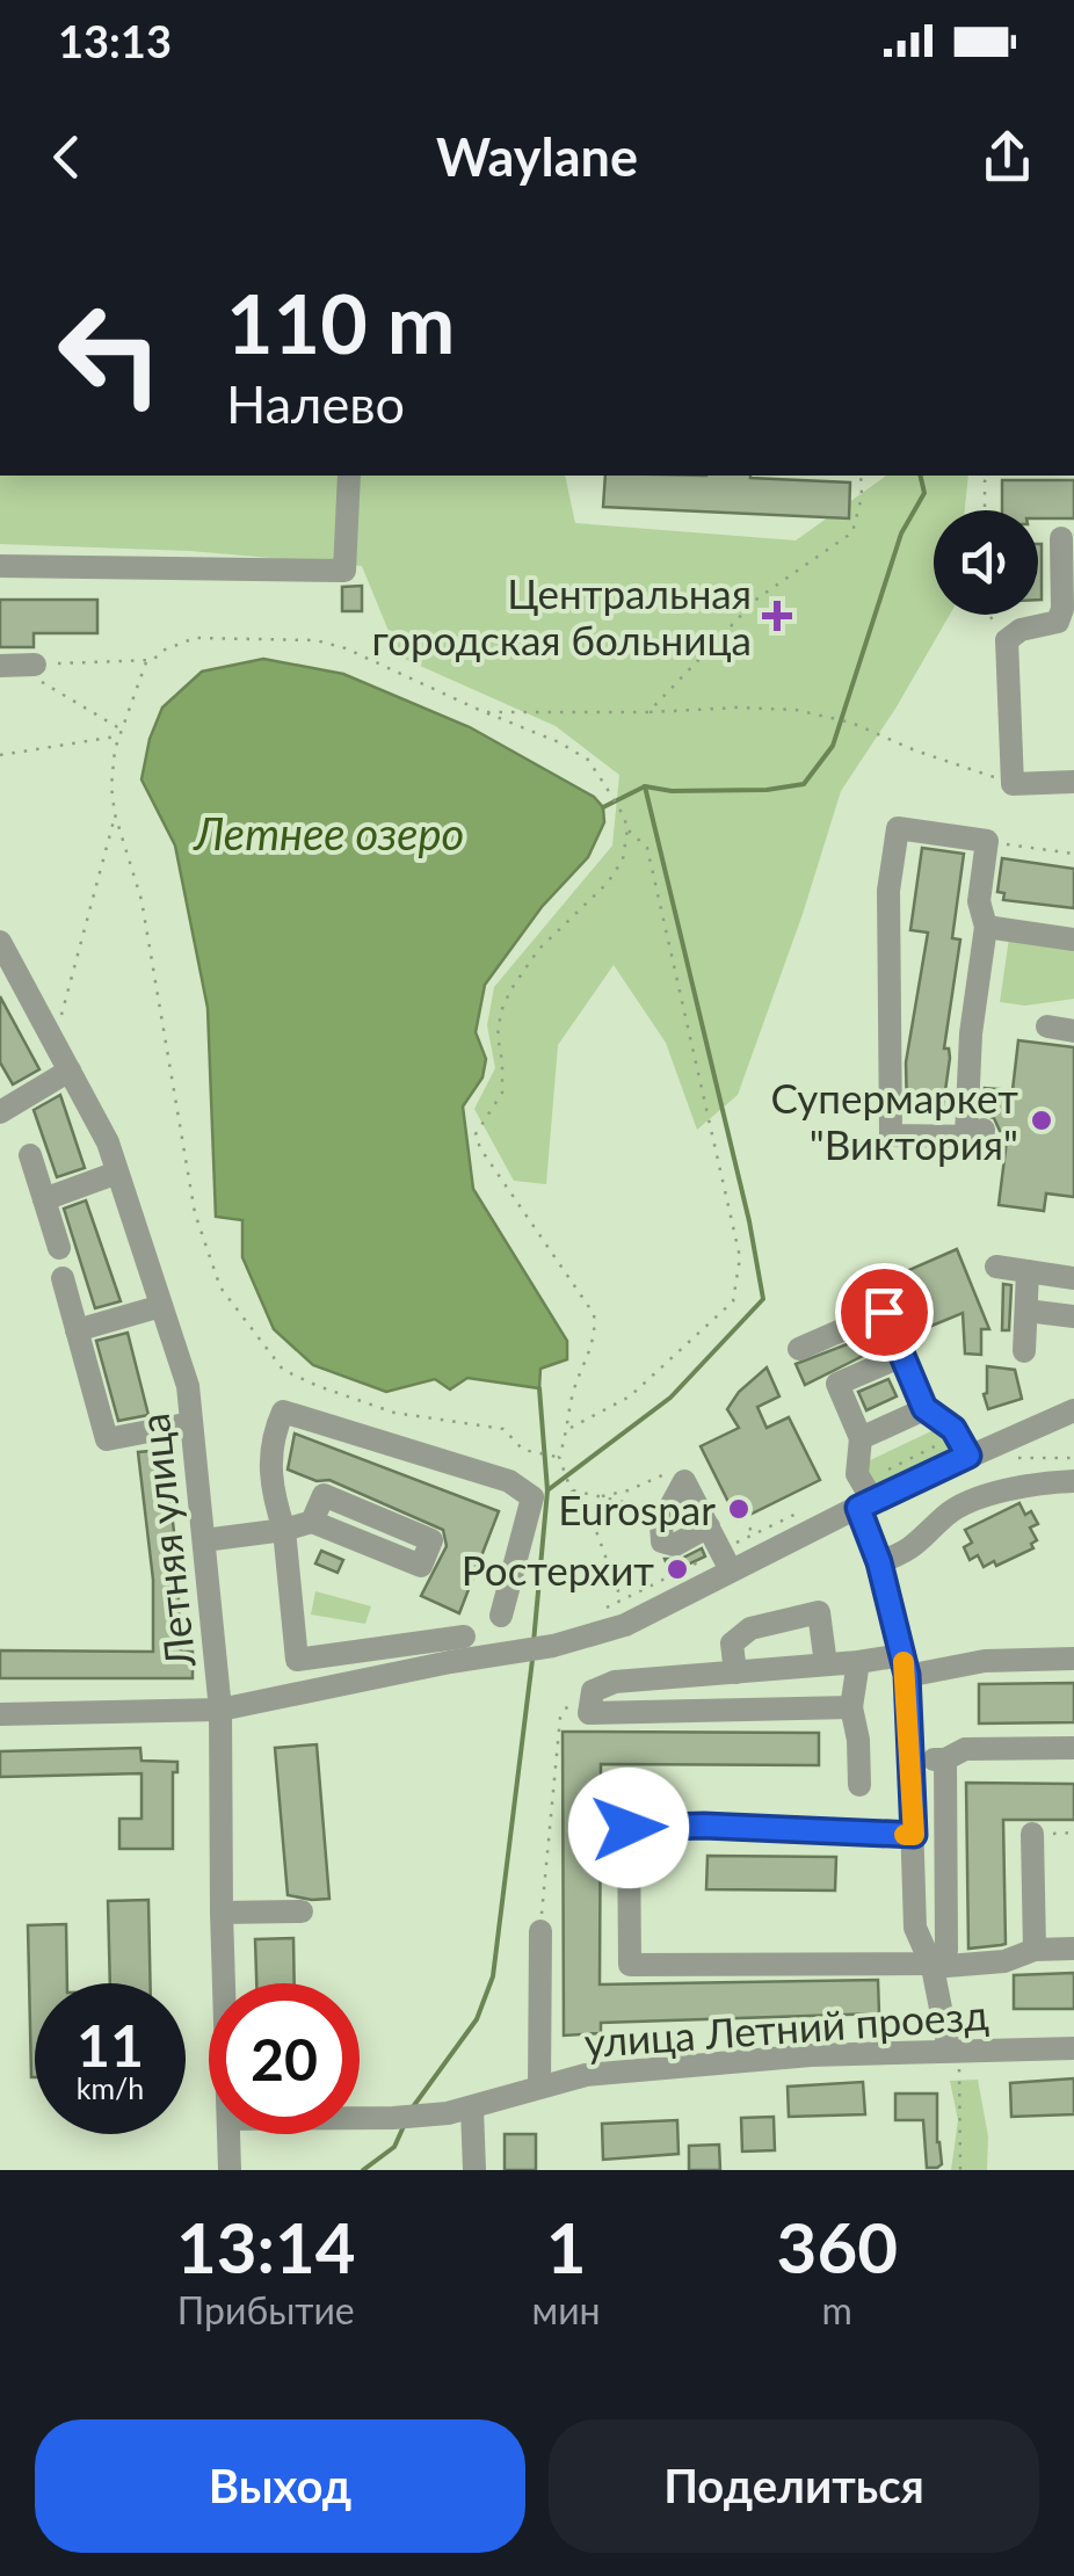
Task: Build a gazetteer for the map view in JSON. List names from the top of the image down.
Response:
{
  "streets": {
    "street": ["Летняя улица", "улица Летний проезд"]
  },
  "water": ["Летнее озеро"],
  "places": {
    "health": ["Центральная городская больница"],
    "other": ["Супермаркет \"Виктория\"", "Eurospar", "Ростерхит"]
  },
  "page": {
    "status": "13:13",
    "header": "Waylane",
    "turn": ["110 m", "Налево"],
    "speed": "11 km/h",
    "limit": "20",
    "eta": [
      "13:14",
      "Прибытие",
      "1",
      "мин",
      "360",
      "m"
    ],
    "buttons": ["Выход", "Поделиться"]
  }
}
